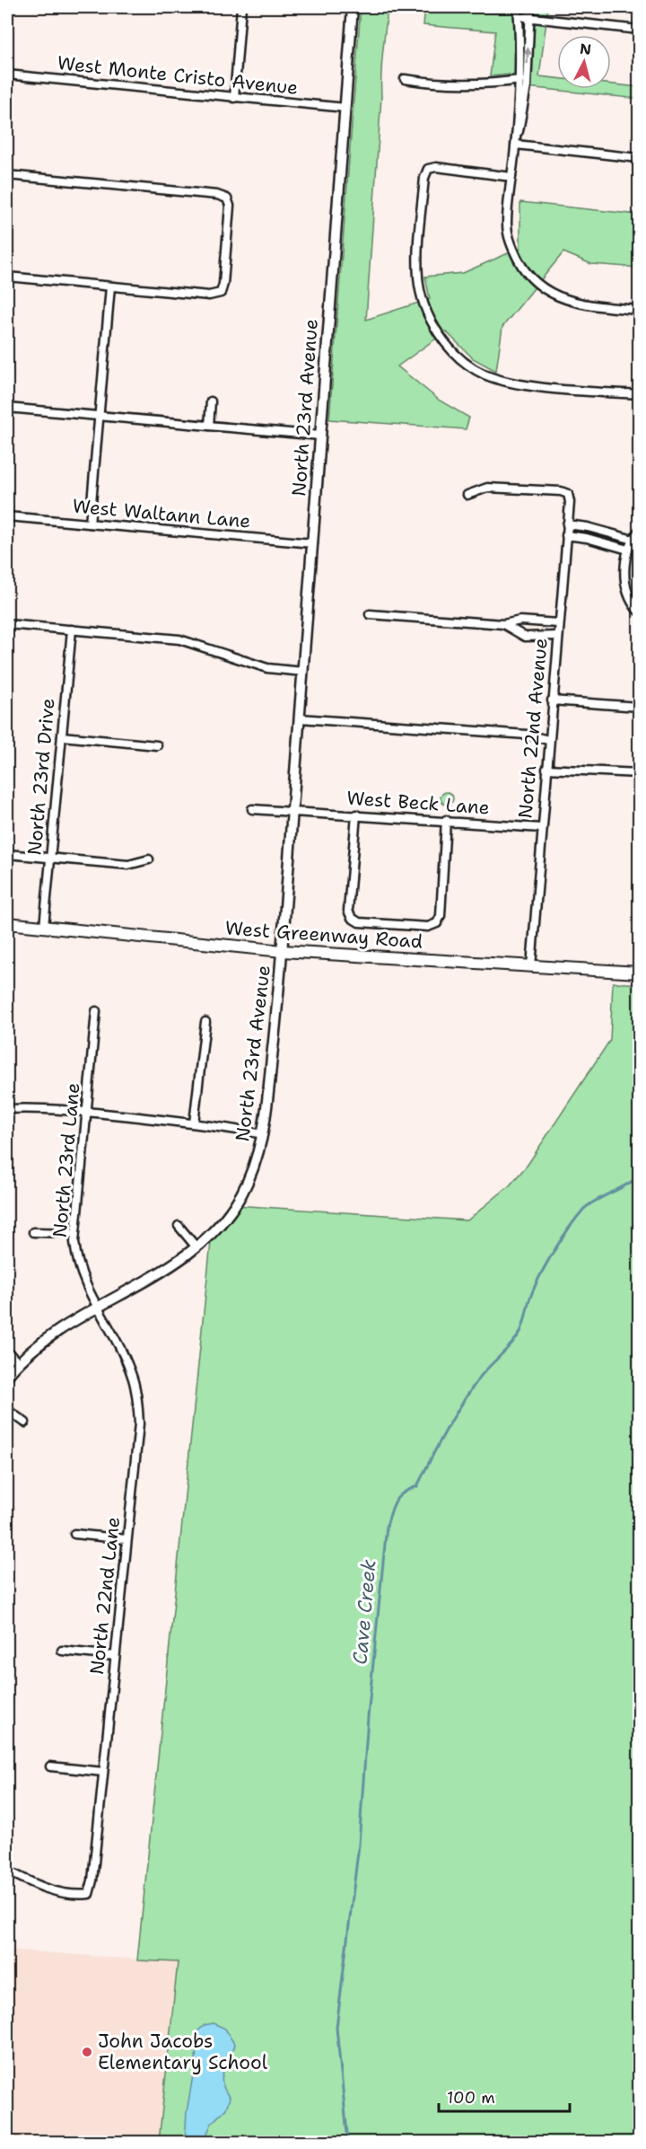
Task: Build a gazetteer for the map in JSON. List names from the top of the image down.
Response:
{
  "streets": {
    "main road": ["West Greenway Road"],
    "street": [
      "West Monte Cristo Avenue",
      "North 23rd Avenue",
      "West Waltann Lane",
      "North 22nd Avenue",
      "North 23rd Drive",
      "West Beck Lane",
      "North 23rd Lane",
      "North 22nd Lane"
    ]
  },
  "crossings": [
    ["West Monte Cristo Avenue", "North 23rd Avenue"],
    ["North 23rd Avenue", "West Waltann Lane"],
    ["North 23rd Avenue", "West Beck Lane"],
    ["North 23rd Avenue", "West Greenway Road"],
    ["North 23rd Avenue", "North 23rd Lane"],
    ["North 23rd Avenue", "North 22nd Lane"],
    ["North 22nd Avenue", "West Beck Lane"],
    ["North 22nd Avenue", "West Greenway Road"],
    ["North 23rd Drive", "West Greenway Road"],
    ["North 23rd Lane", "North 22nd Lane"]
  ],
  "water": ["Cave Creek"],
  "places": ["John Jacobs Elementary School"],
  "scale_bar": "100 m",
  "north": "top"
}
